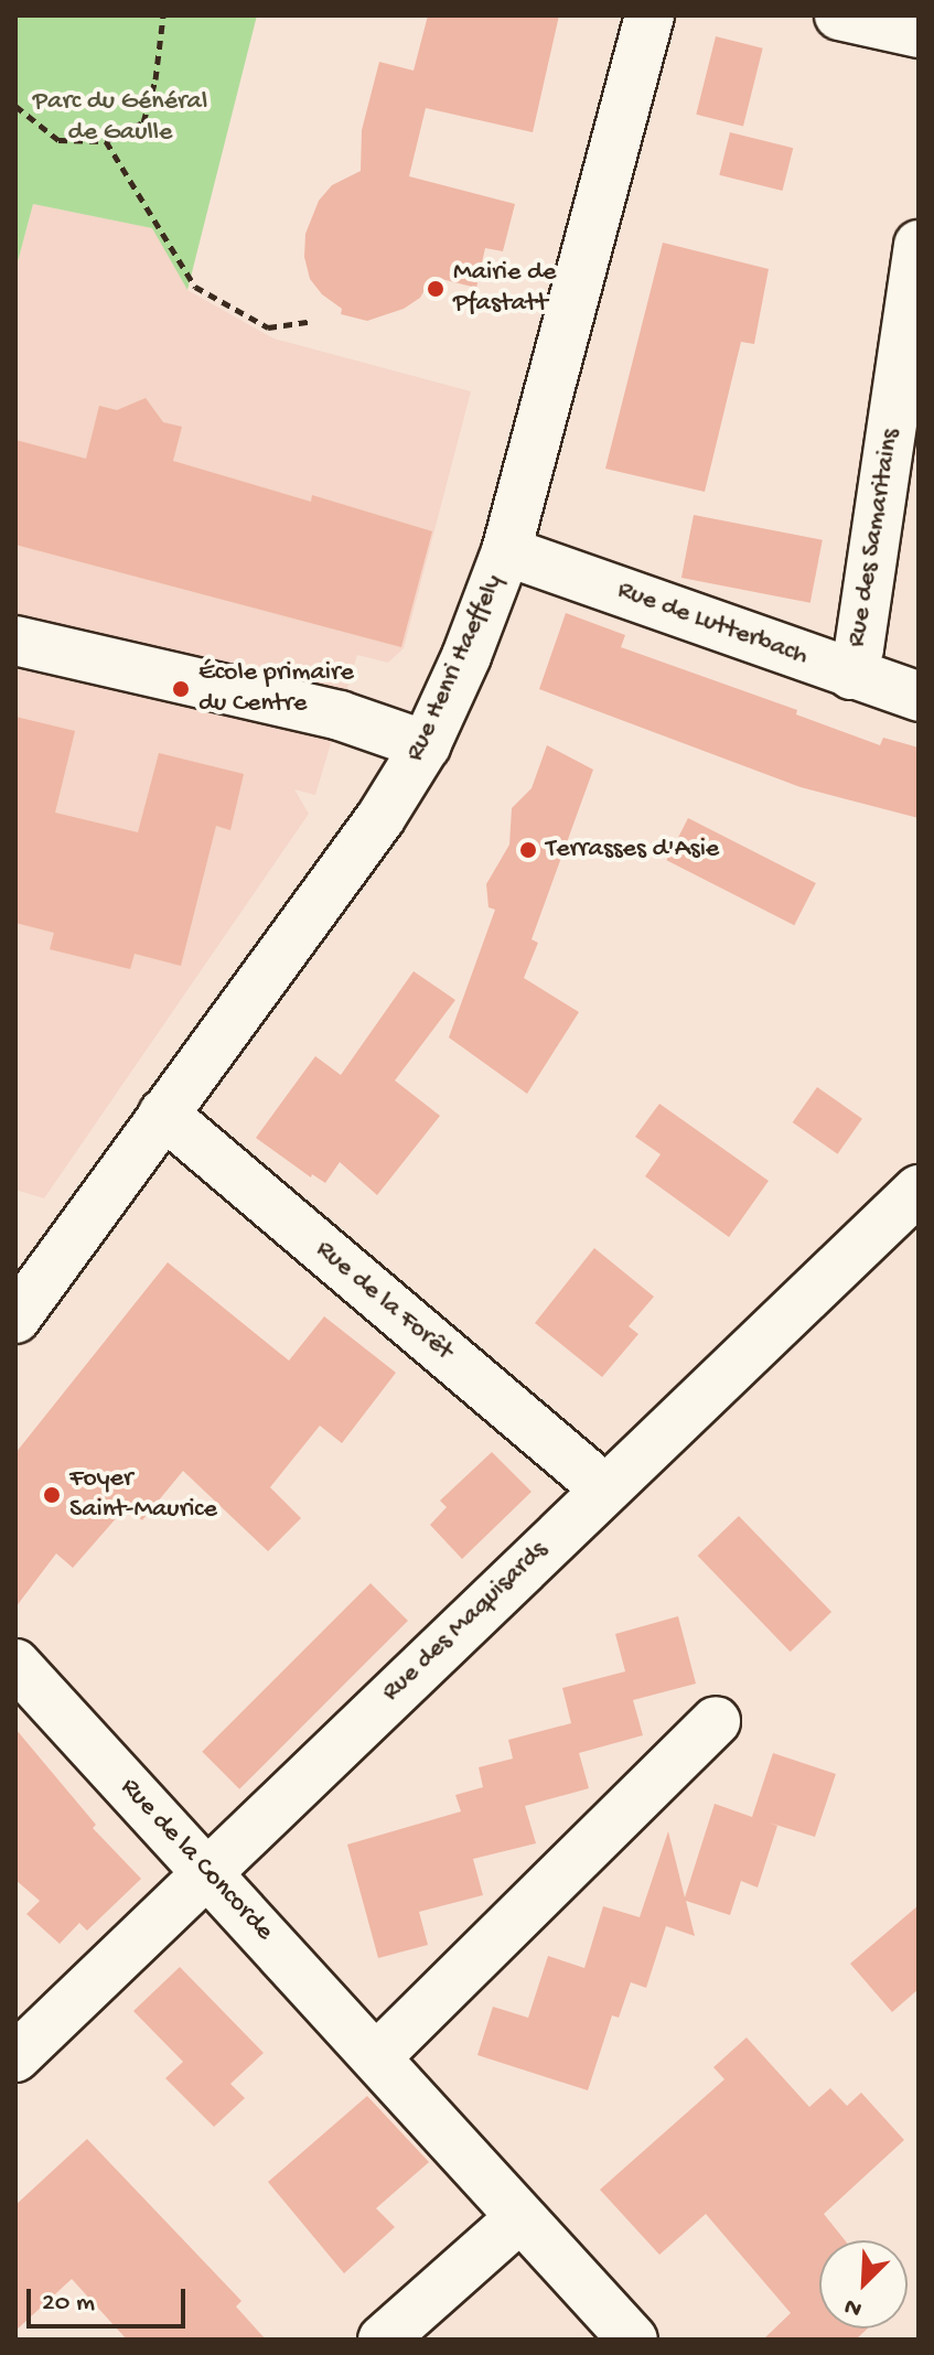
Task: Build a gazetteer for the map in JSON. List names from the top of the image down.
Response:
{
  "streets": {
    "street": [
      "Rue des Samaritains",
      "Rue de Lutterbach",
      "Rue Henri Haeffely",
      "Rue de la Forêt",
      "Rue des Maquisards",
      "Rue de la Concorde"
    ]
  },
  "crossings": [
    ["Rue des Samaritains", "Rue de Lutterbach"],
    ["Rue de Lutterbach", "Rue Henri Haeffely"],
    ["Rue Henri Haeffely", "Rue de la Forêt"],
    ["Rue de la Forêt", "Rue des Maquisards"],
    ["Rue des Maquisards", "Rue de la Concorde"]
  ],
  "parks": ["Parc du Général de Gaulle"],
  "places": [
    "Mairie de Pfastatt",
    "École primaire du Centre",
    "Terrasses d'Asie",
    "Foyer Saint-Maurice"
  ],
  "scale_bar": "20 m",
  "north": "bottom left"
}
